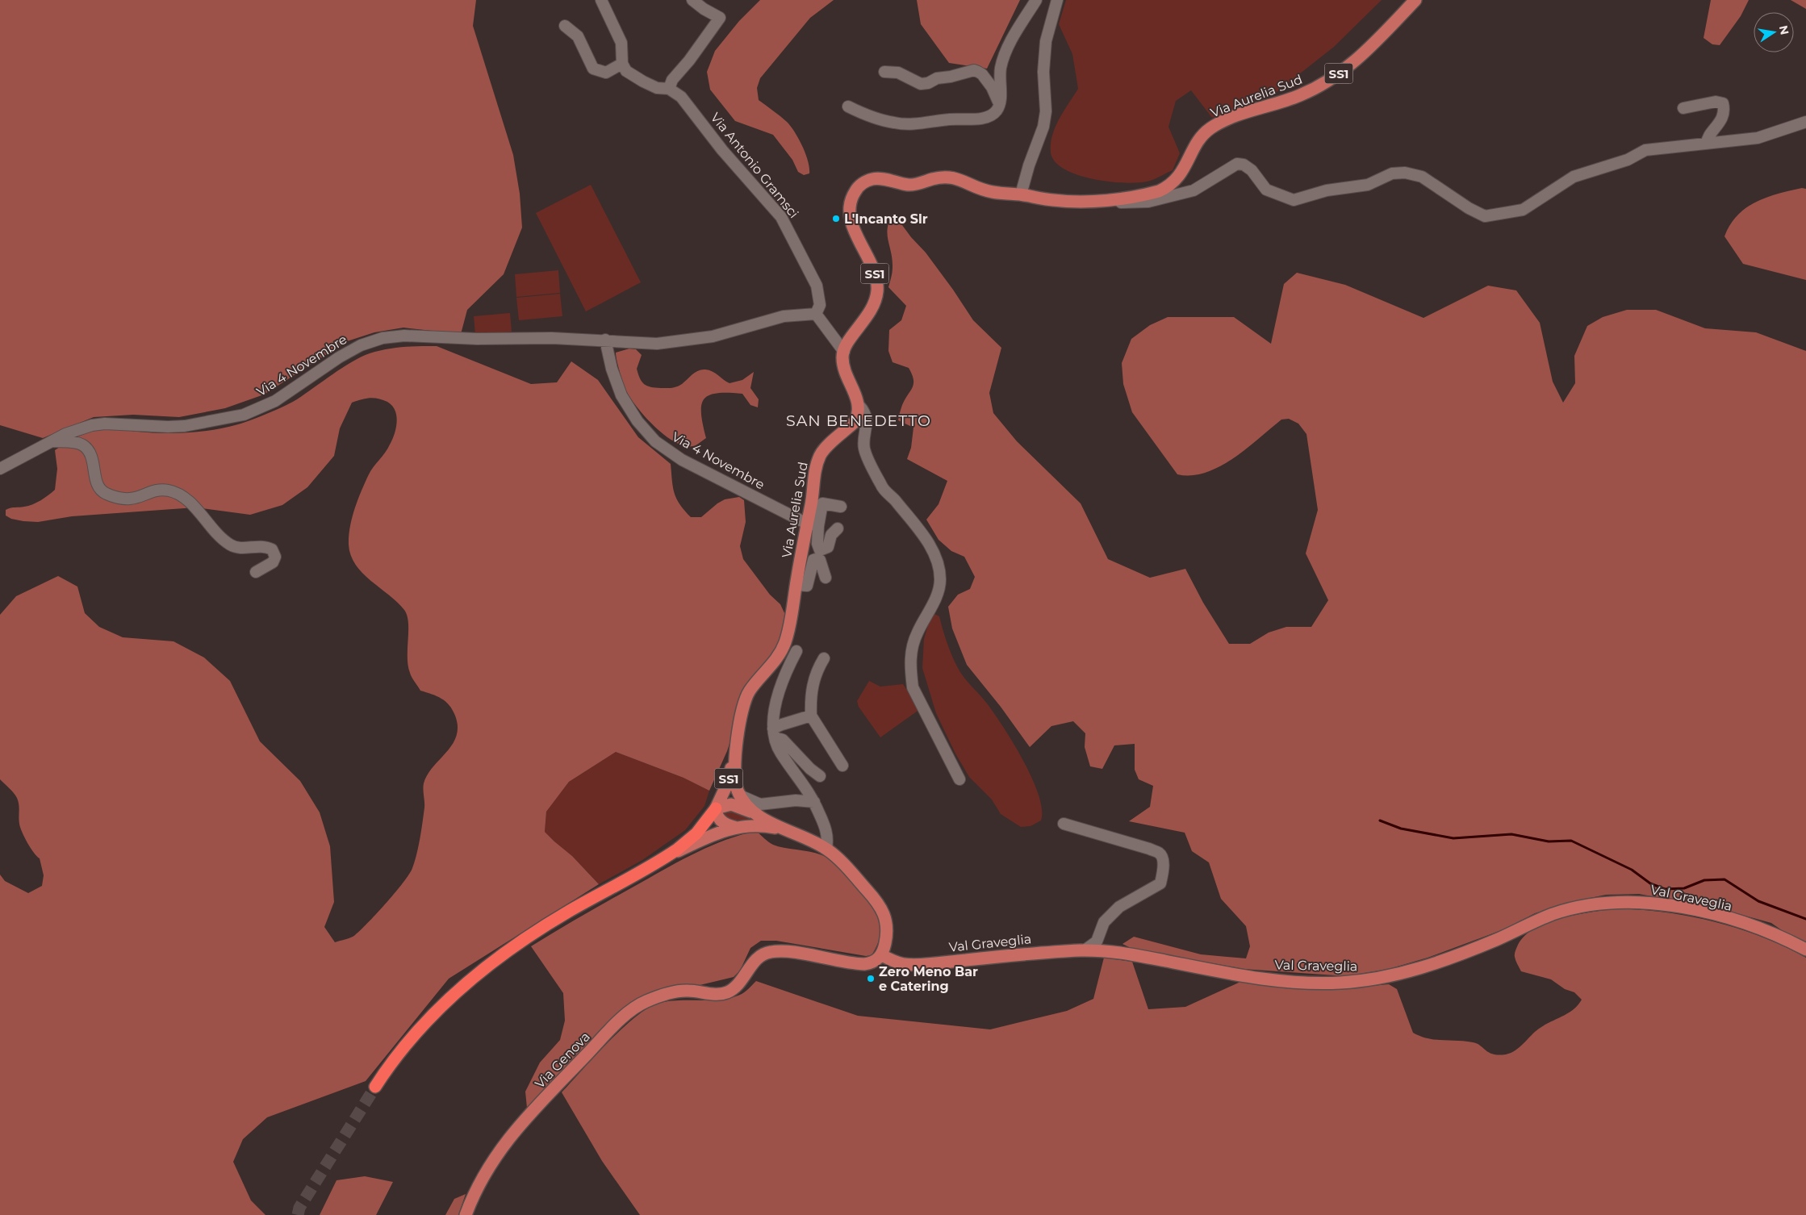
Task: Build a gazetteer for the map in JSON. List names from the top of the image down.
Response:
{
  "streets": {
    "main road": [
      "SS1",
      "Via Aurelia Sud",
      "Val Graveglia",
      "Via Genova"
    ],
    "street": ["Via Antonio Gramsci", "Via 4 Novembre"]
  },
  "crossings": [
    ["SS1", "Via Aurelia Sud"],
    ["Via Aurelia Sud", "Via 4 Novembre"],
    ["Via Aurelia Sud", "Val Graveglia"],
    ["Via Aurelia Sud", "Via Genova"],
    ["Via Antonio Gramsci", "Via 4 Novembre"],
    ["Val Graveglia", "Via Genova"]
  ],
  "districts": ["SAN BENEDETTO"],
  "places": ["L'Incanto Slr", "Zero Meno Bar e Catering"],
  "north": "right"
}
